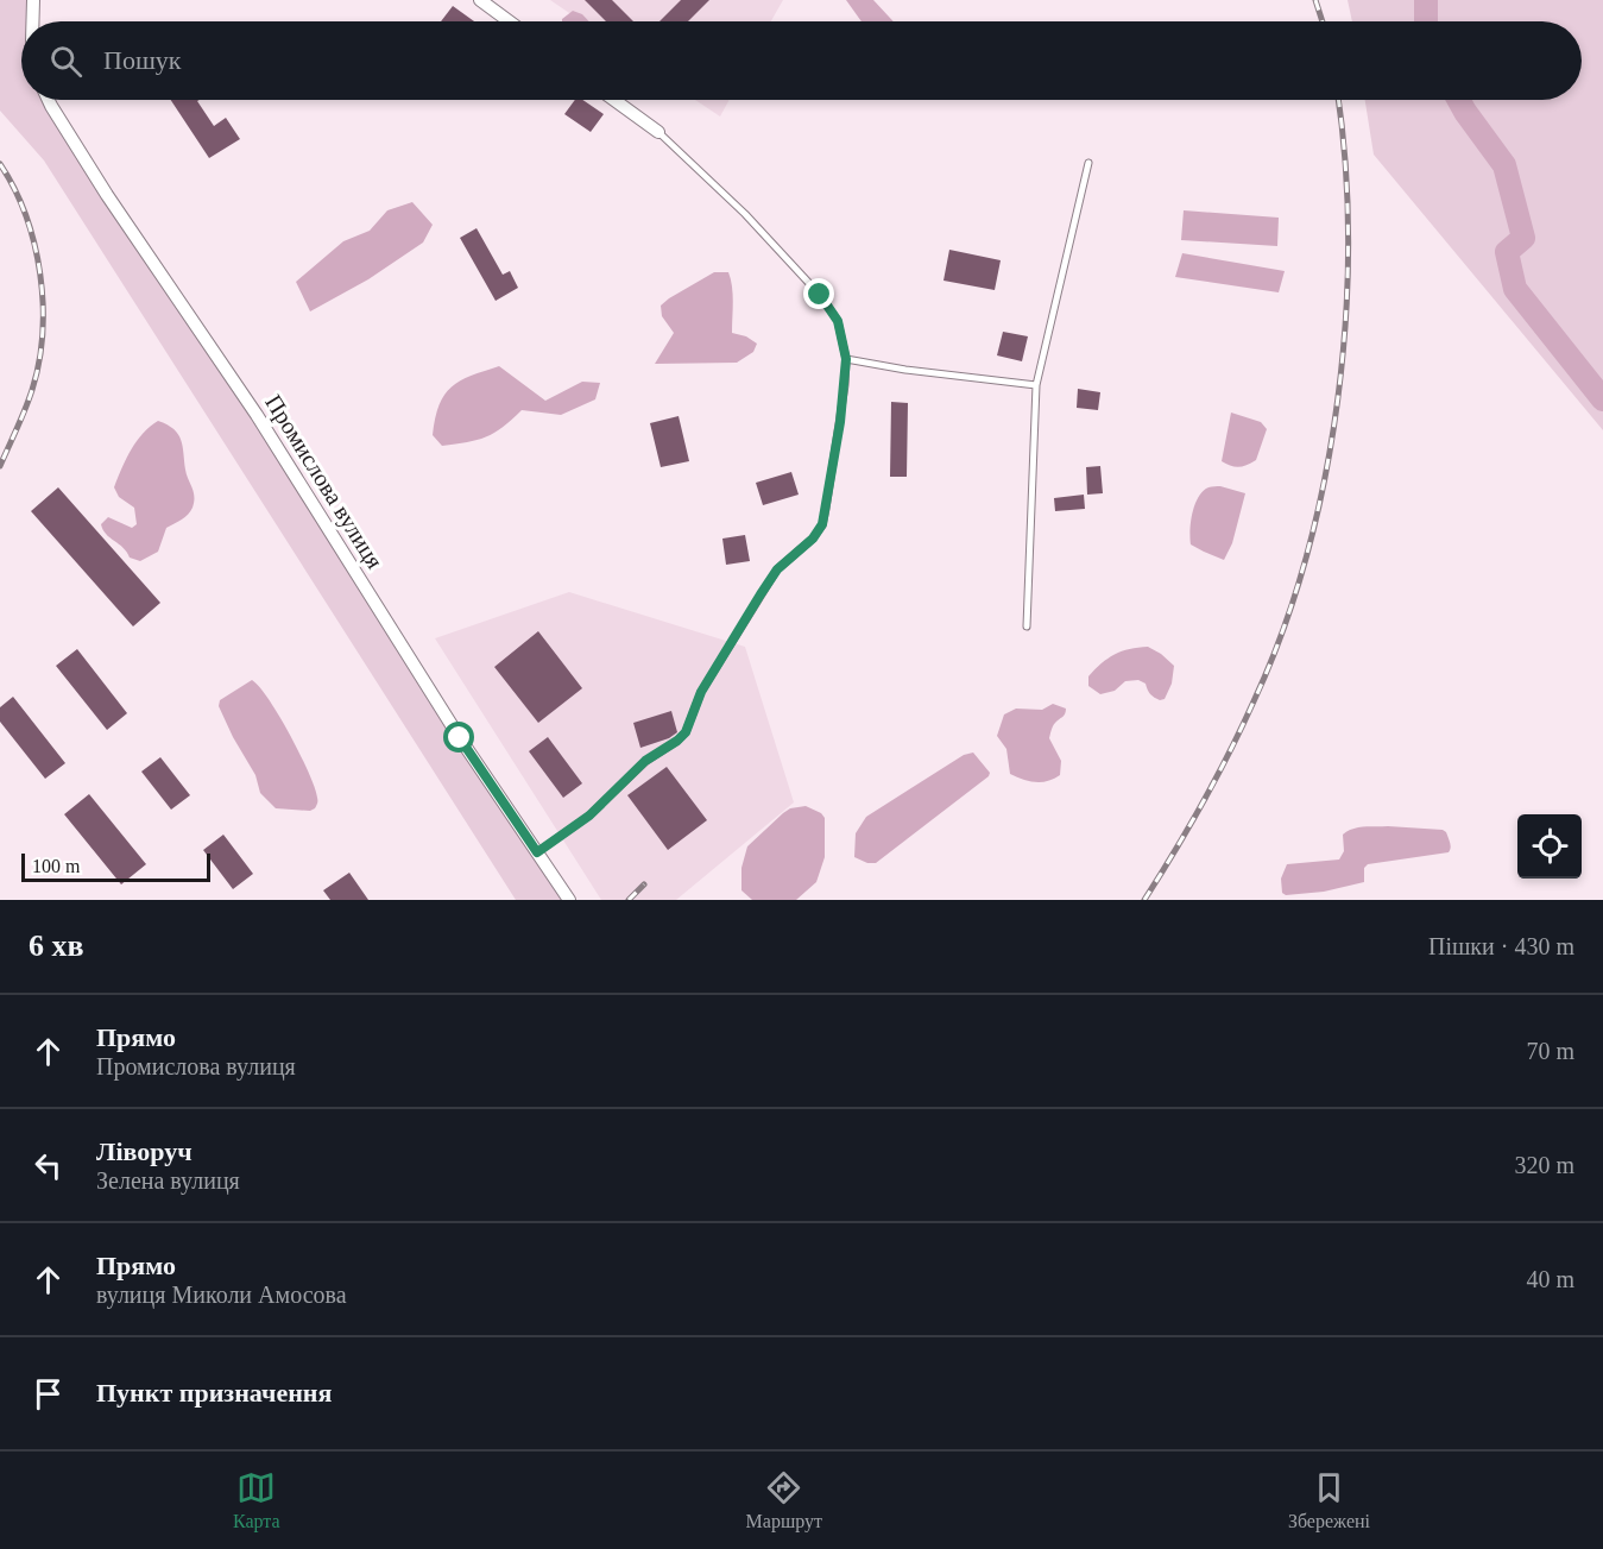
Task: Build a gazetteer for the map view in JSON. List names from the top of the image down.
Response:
{
  "streets": {
    "street": ["Промислова вулиця"]
  },
  "scale_bar": "100 m",
  "page": {
    "search": "Пошук",
    "scale": "100 m",
    "heading": ["6 хв", "Пішки · 430 m"],
    "list": [
      ["Прямо", "Промислова вулиця", "70 m"],
      ["Ліворуч", "Зелена вулиця", "320 m"],
      ["Прямо", "вулиця Миколи Амосова", "40 m"],
      "Пункт призначення"
    ],
    "nav": ["Карта", "Маршрут", "Збережені"]
  }
}
